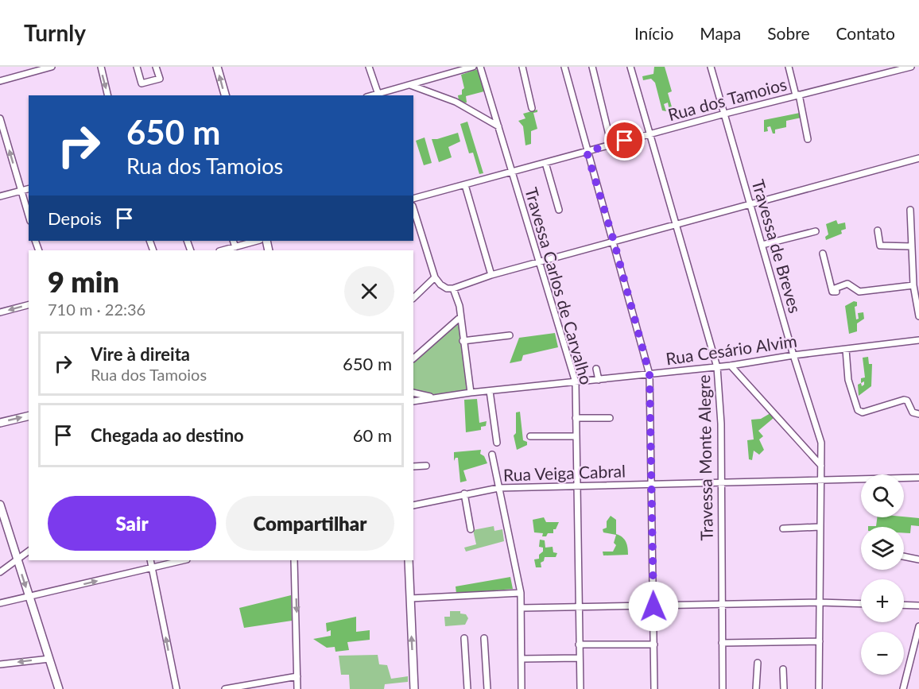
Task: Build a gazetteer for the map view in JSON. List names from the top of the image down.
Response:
{
  "streets": {
    "street": [
      "Rua dos Tamoios",
      "Travessa de Breves",
      "Travessa Carlos de Carvalho",
      "Rua Cesário Alvim",
      "Travessa Monte Alegre",
      "Rua Veiga Cabral"
    ]
  },
  "crossings": [
    ["Rua dos Tamoios", "Travessa de Breves"],
    ["Rua dos Tamoios", "Travessa Carlos de Carvalho"],
    ["Rua dos Tamoios", "Travessa Monte Alegre"],
    ["Travessa de Breves", "Rua Cesário Alvim"],
    ["Travessa de Breves", "Rua Veiga Cabral"],
    ["Travessa Carlos de Carvalho", "Rua Cesário Alvim"],
    ["Travessa Carlos de Carvalho", "Rua Veiga Cabral"],
    ["Rua Cesário Alvim", "Travessa Monte Alegre"],
    ["Travessa Monte Alegre", "Rua Veiga Cabral"]
  ],
  "page": {
    "header": "Turnly",
    "nav": [
      "Início",
      "Mapa",
      "Sobre",
      "Contato"
    ],
    "turn": ["650 m", "Rua dos Tamoios"],
    "then": "Depois",
    "heading": ["9 min", "710 m · 22:36"],
    "list": [
      {
        "name": "Vire à direita",
        "note": "Rua dos Tamoios",
        "value": "650 m"
      },
      {
        "name": "Chegada ao destino",
        "value": "60 m"
      }
    ],
    "map_buttons": ["+", "−"],
    "buttons": ["Sair", "Compartilhar"]
  }
}
